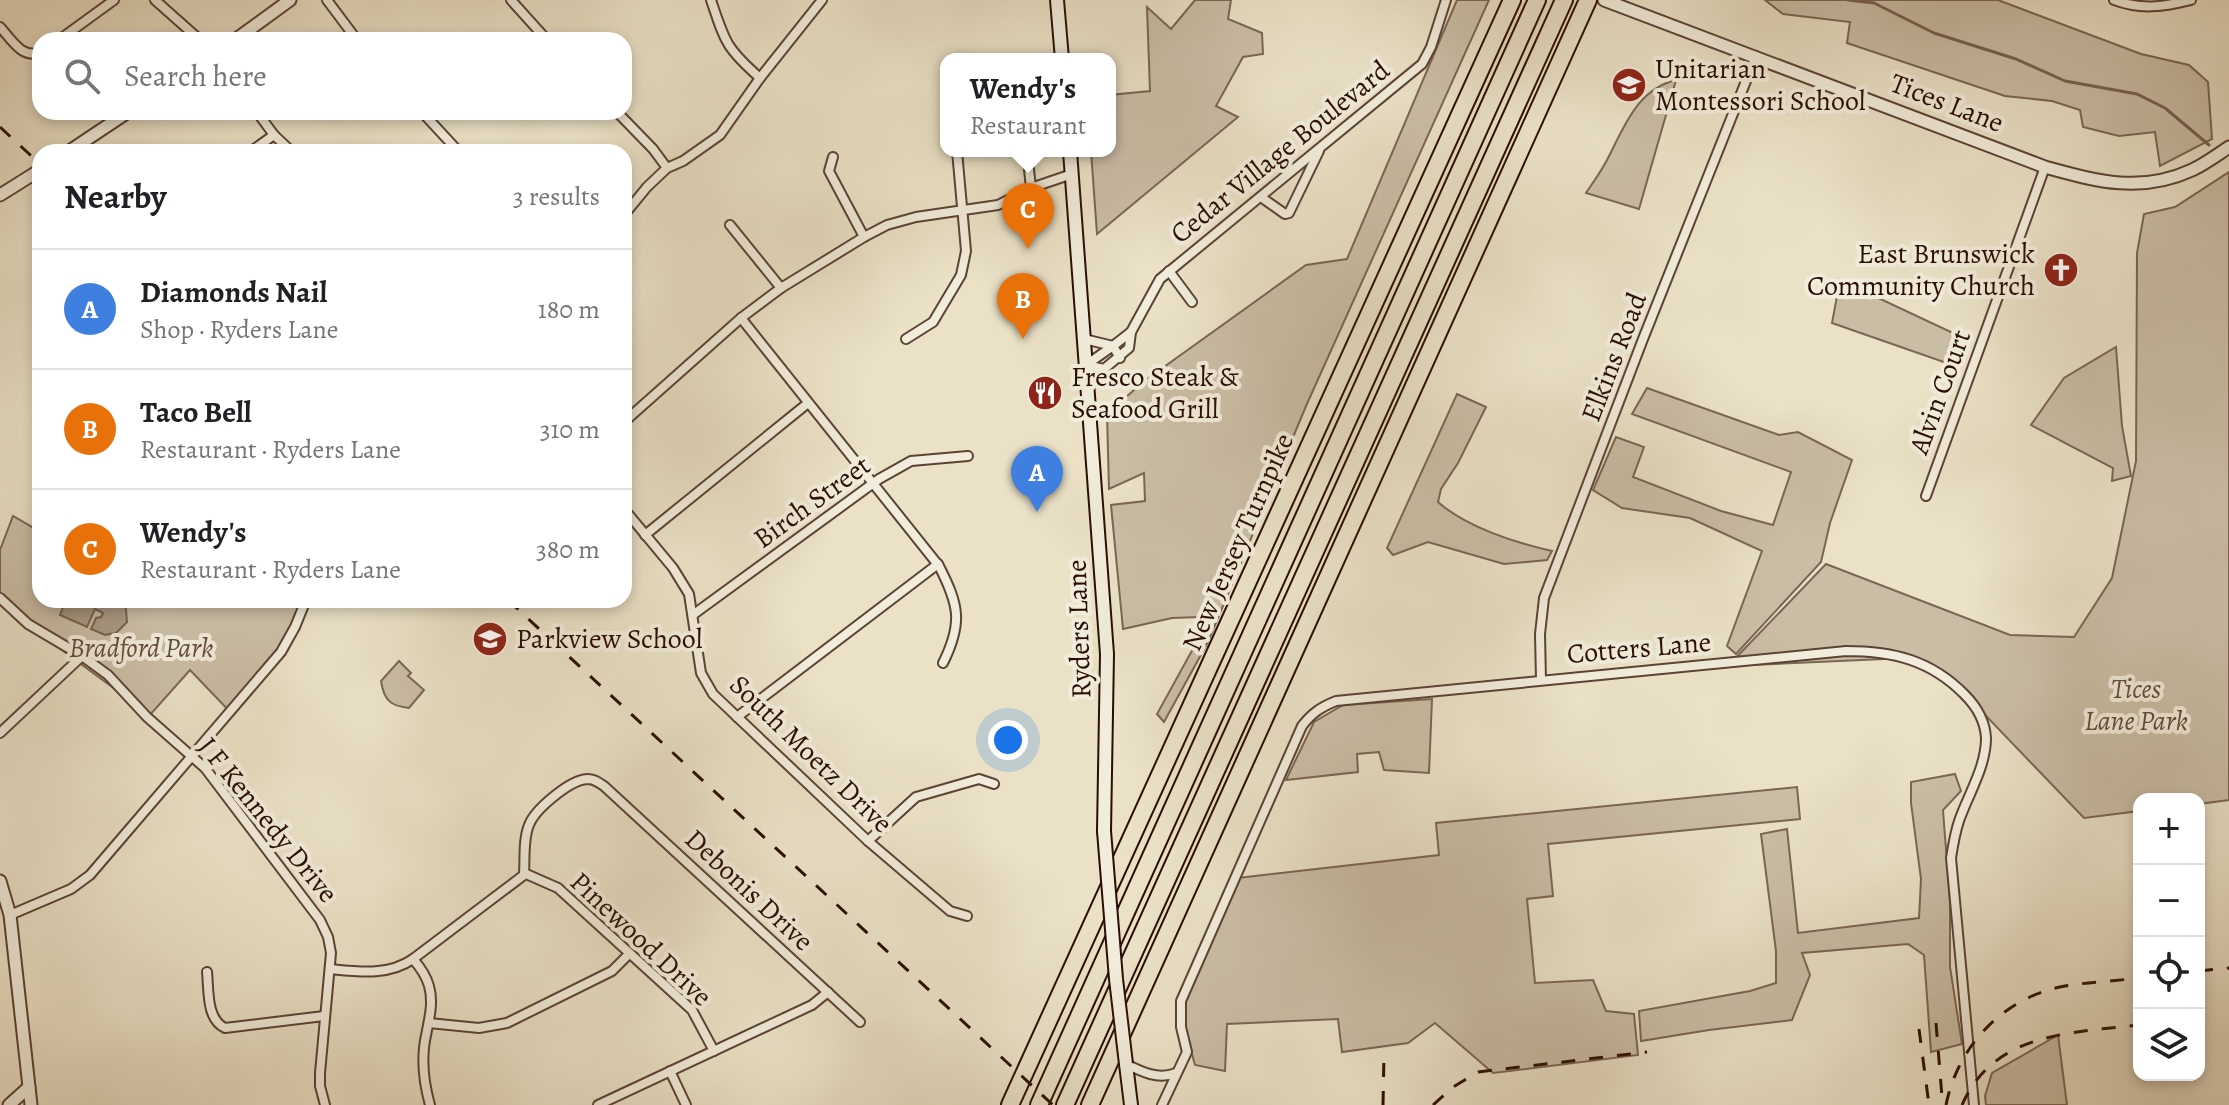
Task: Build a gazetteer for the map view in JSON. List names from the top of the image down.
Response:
{
  "streets": {
    "highway": ["New Jersey Turnpike"],
    "main road": ["Ryders Lane"],
    "street": [
      "Tices Lane",
      "Cedar Village Boulevard",
      "Elkins Road",
      "Alvin Court",
      "Birch Street",
      "Cotters Lane",
      "South Moetz Drive",
      "J F Kennedy Drive",
      "Debonis Drive",
      "Pinewood Drive"
    ]
  },
  "crossings": [
    ["Tices Lane", "Elkins Road"],
    ["Tices Lane", "Alvin Court"],
    ["Cedar Village Boulevard", "Ryders Lane"],
    ["Elkins Road", "Cotters Lane"],
    ["Birch Street", "South Moetz Drive"],
    ["Debonis Drive", "Pinewood Drive"]
  ],
  "parks": ["Bradford Park", "Tices Lane Park"],
  "places": {
    "school or university": ["Unitarian Montessori School", "Parkview School"],
    "church": ["East Brunswick Community Church"],
    "restaurant": ["Fresco Steak & Seafood Grill"]
  },
  "page": {
    "search": "Search here",
    "popup": ["Wendy's", "Restaurant"],
    "heading": ["Nearby", "3 results"],
    "pins": ["C", "B", "A"],
    "list": [
      {
        "mark": "A",
        "name": "Diamonds Nail",
        "note": "Shop · Ryders Lane",
        "value": "180 m"
      },
      {
        "mark": "B",
        "name": "Taco Bell",
        "note": "Restaurant · Ryders Lane",
        "value": "310 m"
      },
      {
        "mark": "C",
        "name": "Wendy's",
        "note": "Restaurant · Ryders Lane",
        "value": "380 m"
      }
    ],
    "map_buttons": ["+", "−"]
  }
}
